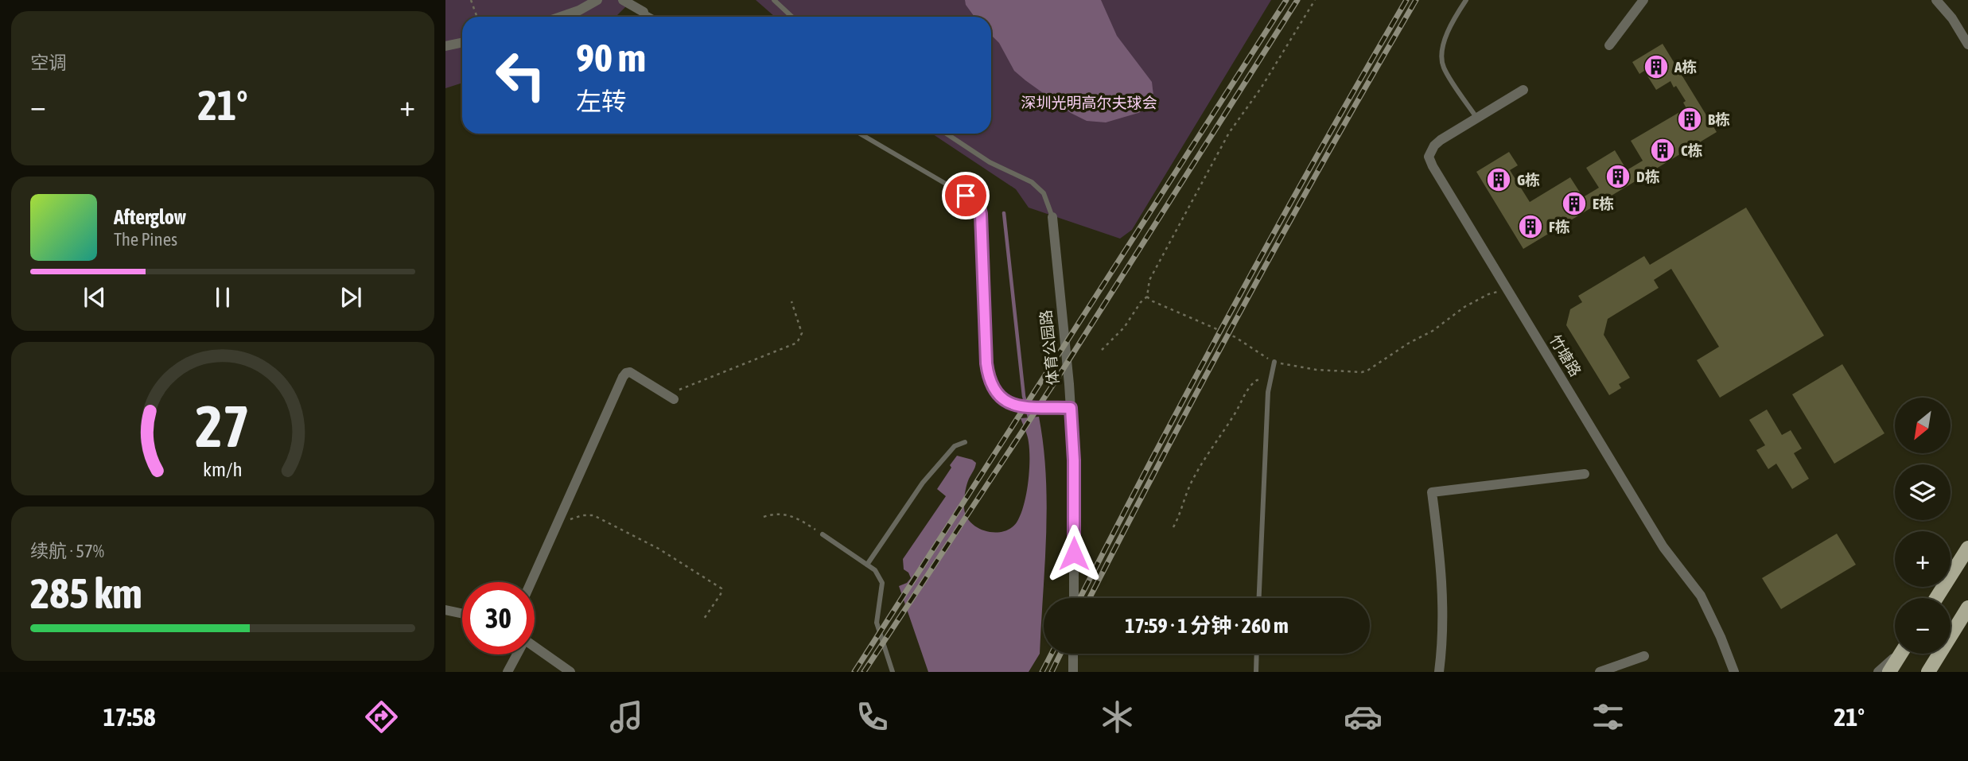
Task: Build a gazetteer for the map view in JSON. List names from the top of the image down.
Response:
{
  "streets": {
    "street": ["体育公园路", "竹塘路"]
  },
  "parks": ["深圳光明高尔夫球会"],
  "places": {
    "building": [
      "A栋",
      "B栋",
      "C栋",
      "D栋",
      "G栋",
      "E栋",
      "F栋"
    ]
  },
  "north": "bottom left",
  "page": {
    "tile": [
      "空调",
      ["续航 · 57%", "285 km"]
    ],
    "turn": ["90 m", "左转"],
    "heat": ["−", "21°", "+"],
    "song": ["Afterglow", "The Pines"],
    "map_buttons": ["+", "−"],
    "limit": "30",
    "trip": "17:59 · 1 分钟 · 260 m",
    "tabs": ["17:58", "21°"],
    "gauge": ["27", "km/h"]
  }
}
